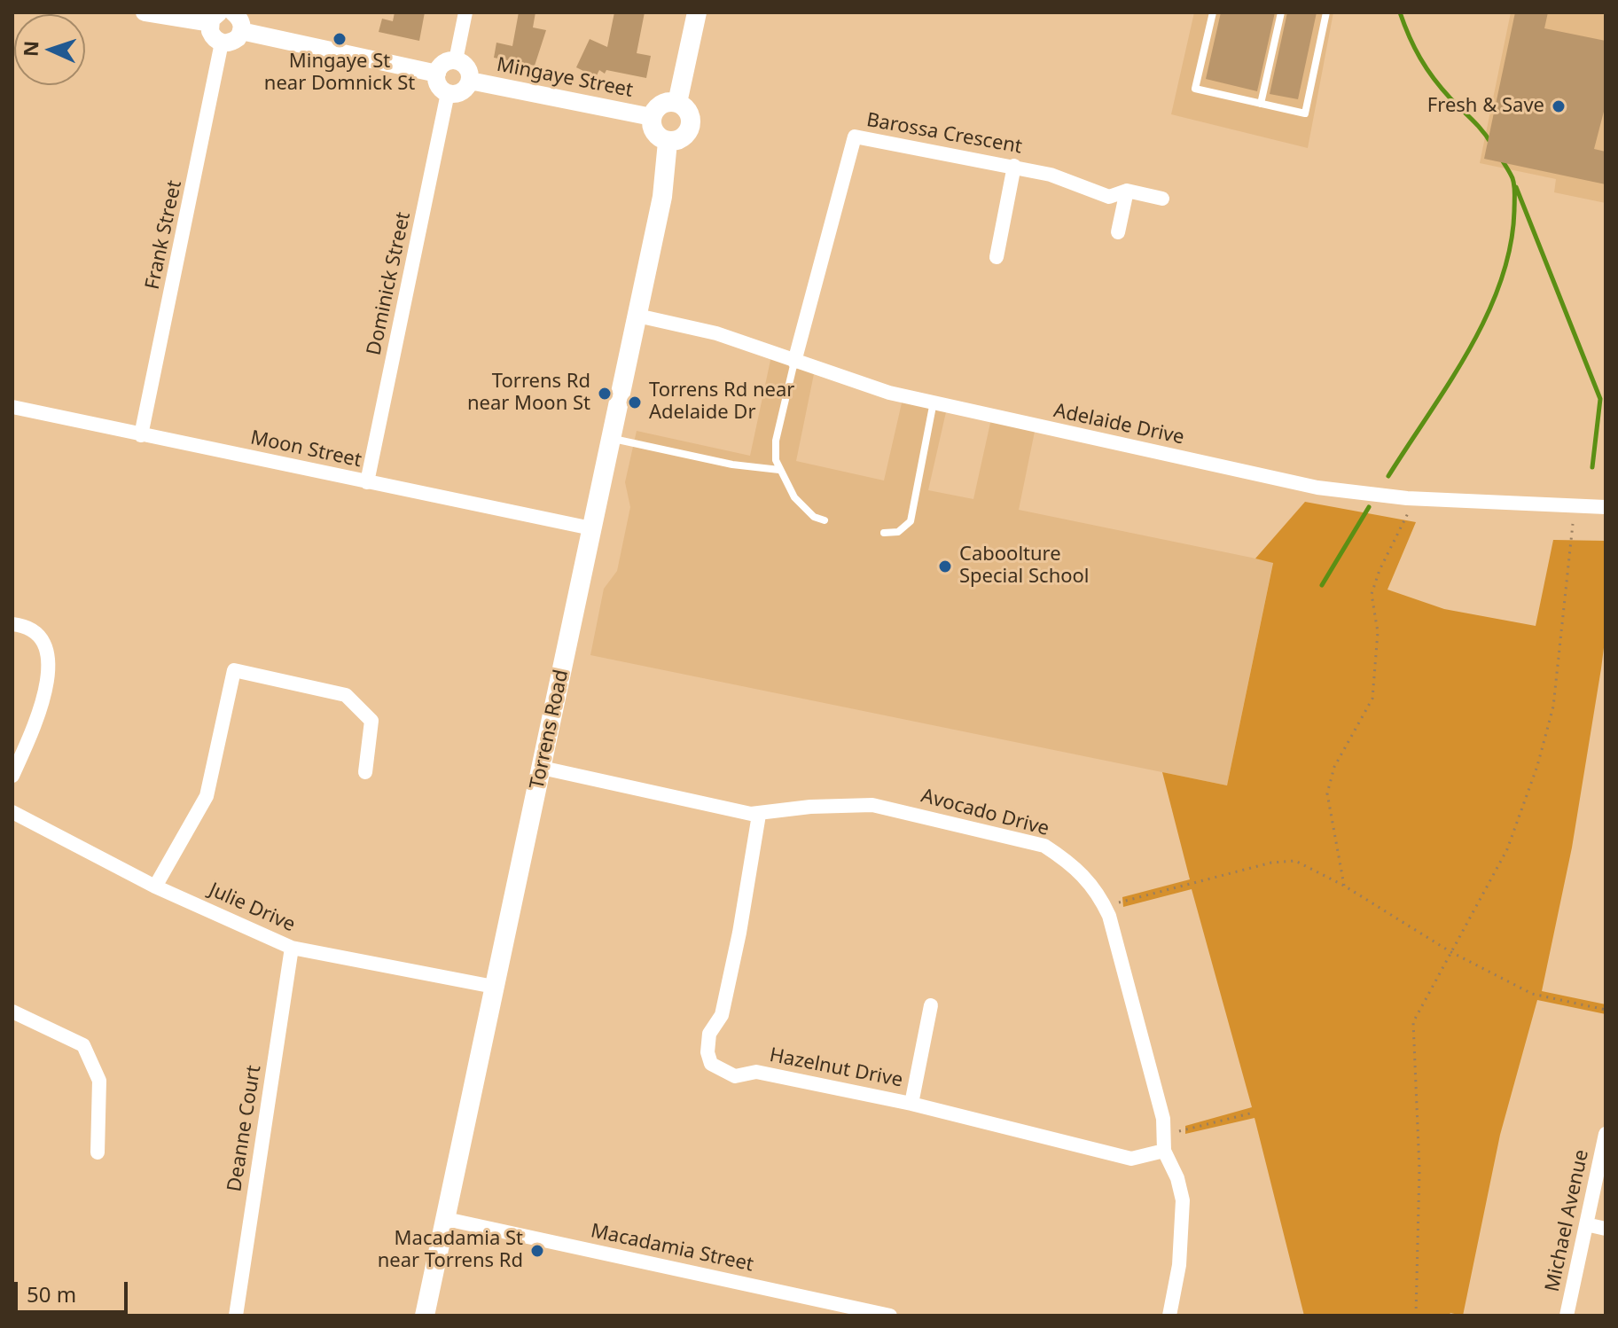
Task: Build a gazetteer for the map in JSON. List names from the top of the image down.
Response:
{
  "streets": {
    "main road": ["Torrens Road"],
    "street": [
      "Mingaye Street",
      "Barossa Crescent",
      "Frank Street",
      "Dominick Street",
      "Adelaide Drive",
      "Moon Street",
      "Avocado Drive",
      "Julie Drive",
      "Hazelnut Drive",
      "Deanne Court",
      "Michael Avenue",
      "Macadamia Street"
    ]
  },
  "crossings": [
    ["Mingaye Street", "Dominick Street"],
    ["Mingaye Street", "Torrens Road"],
    ["Barossa Crescent", "Adelaide Drive"],
    ["Frank Street", "Moon Street"],
    ["Dominick Street", "Moon Street"],
    ["Adelaide Drive", "Torrens Road"],
    ["Moon Street", "Torrens Road"],
    ["Torrens Road", "Avocado Drive"],
    ["Torrens Road", "Julie Drive"],
    ["Torrens Road", "Macadamia Street"],
    ["Avocado Drive", "Hazelnut Drive"],
    ["Julie Drive", "Deanne Court"]
  ],
  "places": [
    "Mingaye St near Domnick St",
    "Fresh & Save",
    "Torrens Rd near Moon St",
    "Torrens Rd near Adelaide Dr",
    "Caboolture Special School",
    "Macadamia St near Torrens Rd"
  ],
  "scale_bar": "50 m",
  "north": "left"
}
